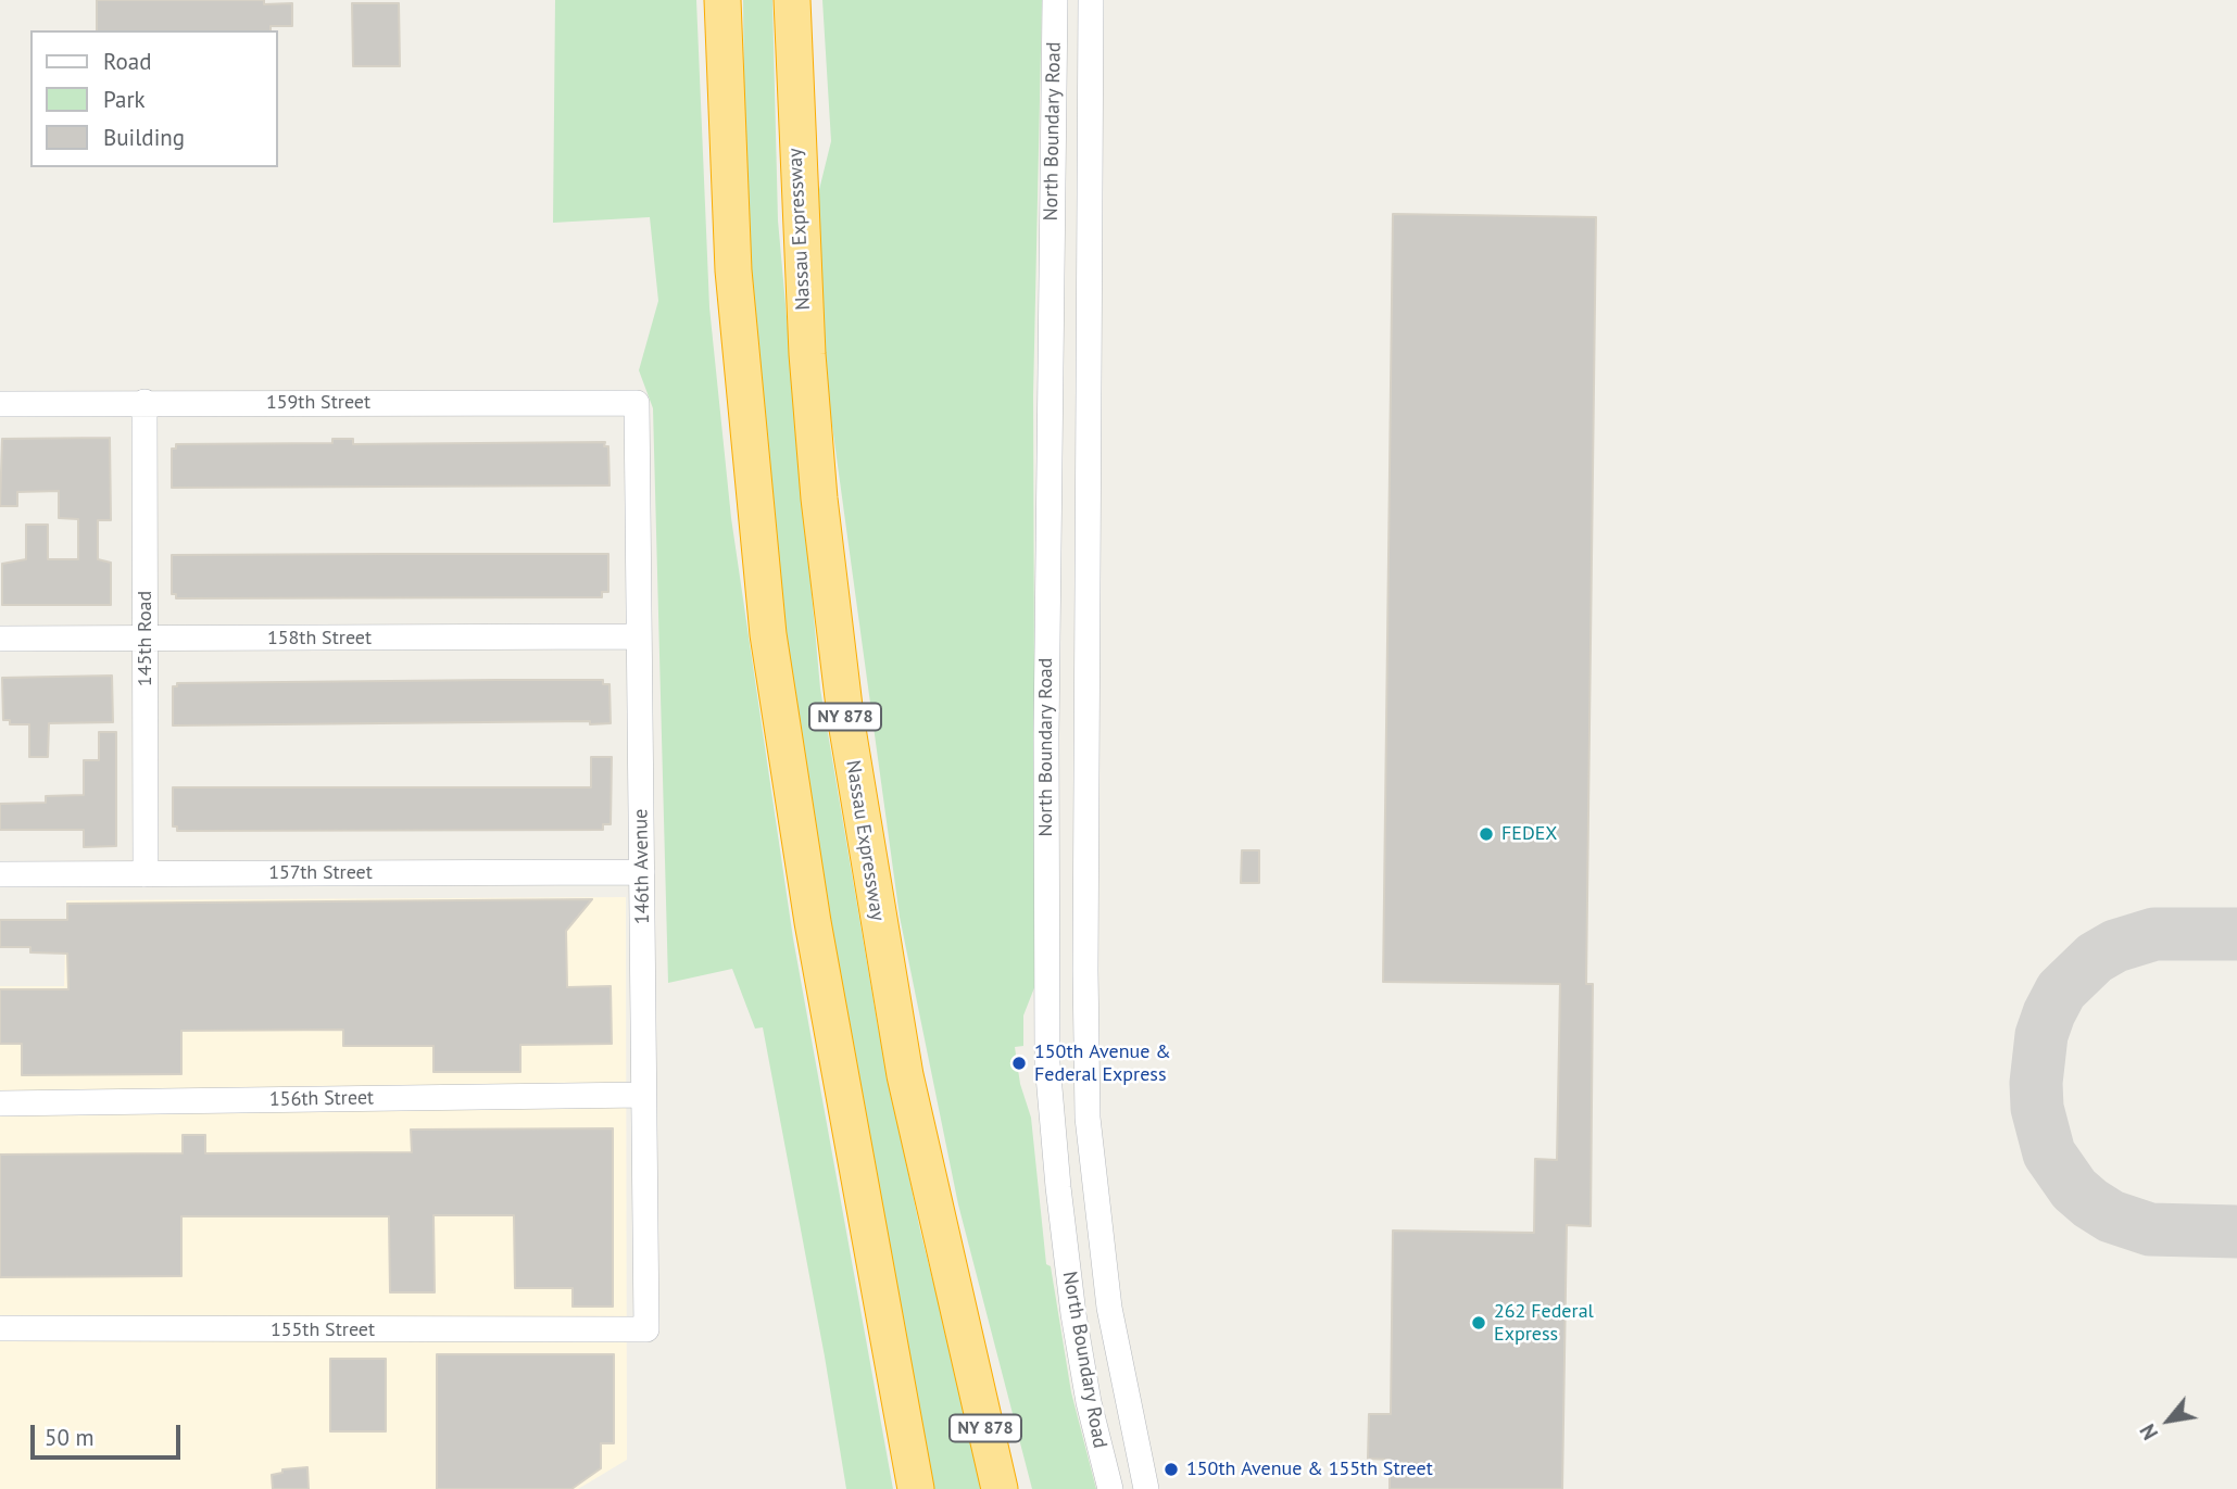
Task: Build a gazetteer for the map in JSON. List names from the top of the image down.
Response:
{
  "streets": {
    "highway": ["Nassau Expressway", "NY 878"],
    "street": [
      "North Boundary Road",
      "159th Street",
      "145th Road",
      "158th Street",
      "146th Avenue",
      "157th Street",
      "156th Street",
      "155th Street"
    ]
  },
  "crossings": [
    ["159th Street", "145th Road"],
    ["159th Street", "146th Avenue"],
    ["145th Road", "158th Street"],
    ["145th Road", "157th Street"],
    ["158th Street", "146th Avenue"],
    ["146th Avenue", "157th Street"],
    ["146th Avenue", "156th Street"],
    ["146th Avenue", "155th Street"]
  ],
  "places": [
    "FEDEX",
    "150th Avenue & Federal Express",
    "262 Federal Express",
    "150th Avenue & 155th Street"
  ],
  "legend": ["Road", "Park", "Building"],
  "scale_bar": "50 m",
  "north": "bottom left"
}
